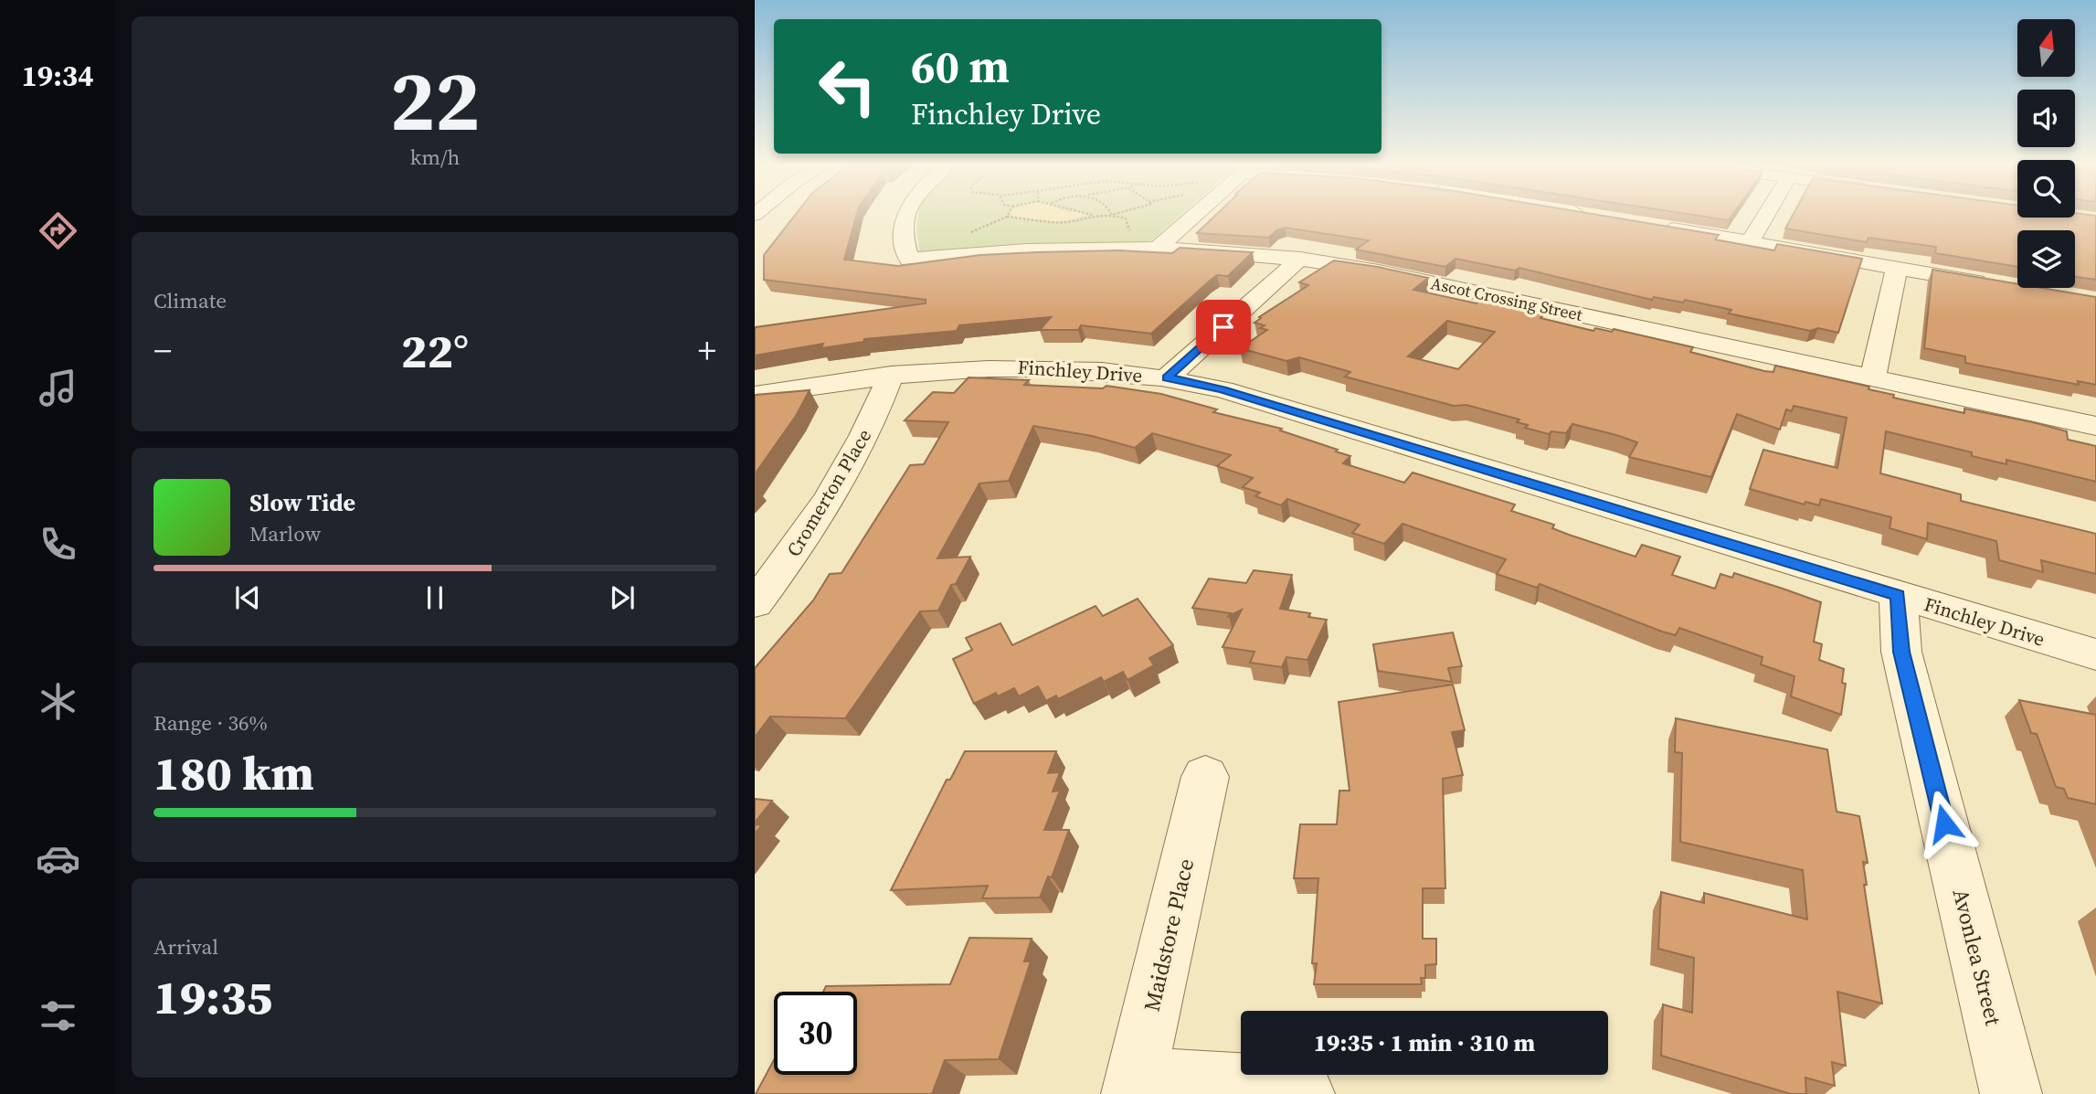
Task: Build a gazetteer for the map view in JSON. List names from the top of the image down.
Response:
{
  "streets": {
    "street": [
      "Ascot Crossing Street",
      "Finchley Drive",
      "Cromerton Place",
      "Maidstore Place",
      "Avonlea Street"
    ]
  },
  "crossings": [
    ["Finchley Drive", "Cromerton Place"],
    ["Finchley Drive", "Avonlea Street"]
  ],
  "north": "top",
  "page": {
    "tabs": "19:34",
    "tile": [
      ["22", "km/h"],
      "Climate",
      ["Range · 36%", "180 km"],
      ["Arrival", "19:35"]
    ],
    "turn": ["60 m", "Finchley Drive"],
    "heat": ["−", "22°", "+"],
    "song": ["Slow Tide", "Marlow"],
    "limit": "30",
    "trip": "19:35 · 1 min · 310 m"
  }
}
